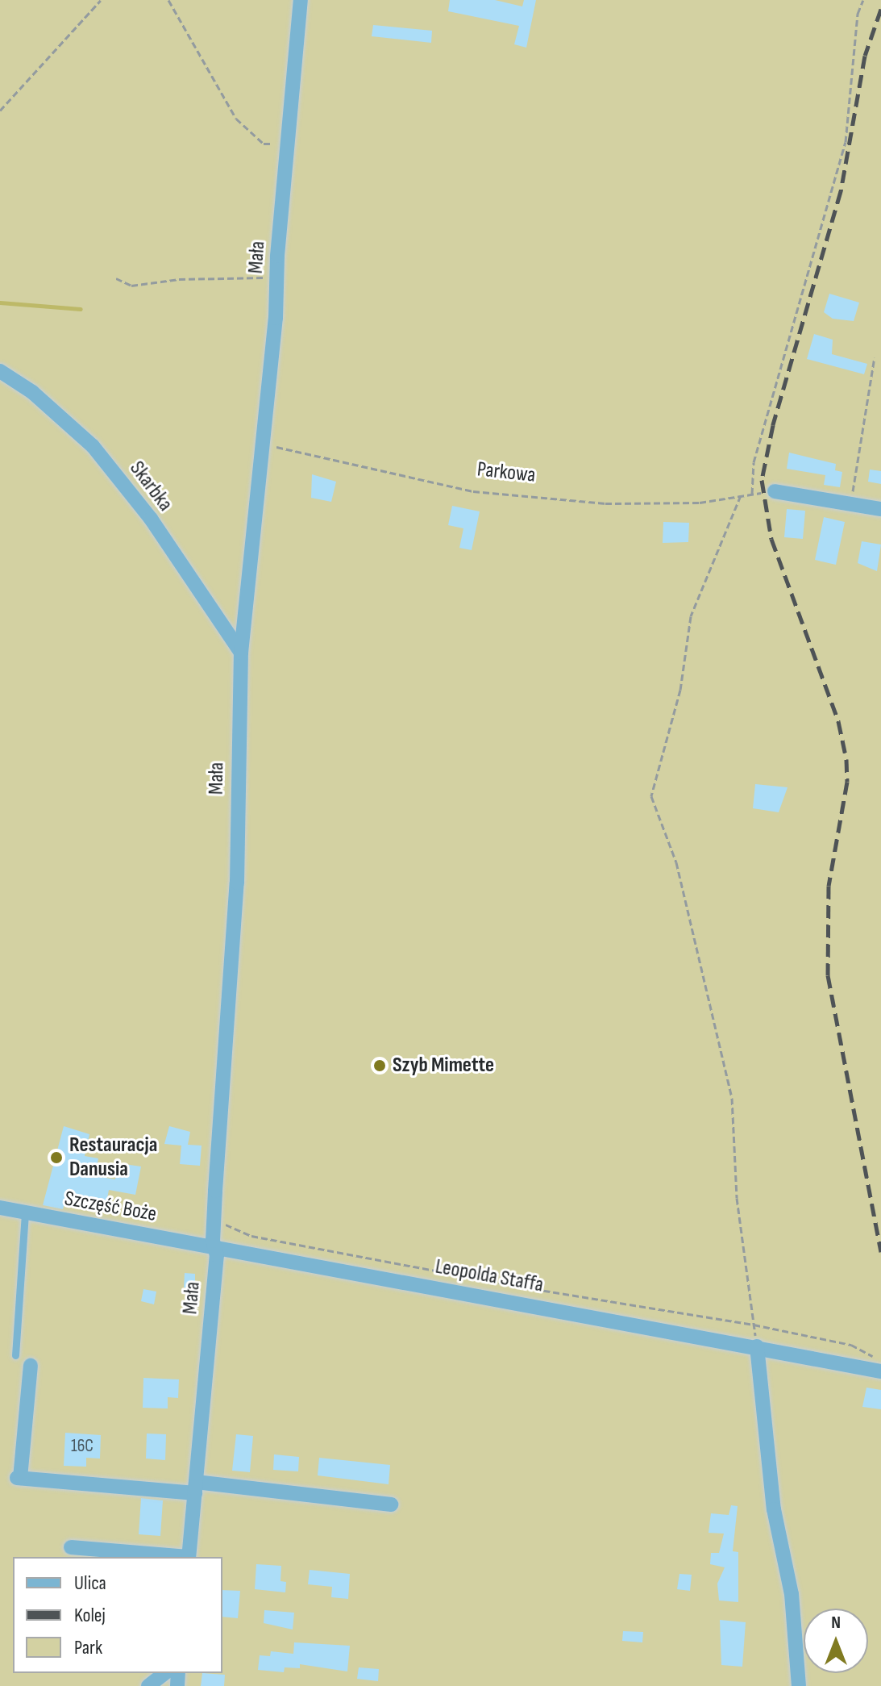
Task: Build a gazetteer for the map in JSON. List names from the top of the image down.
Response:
{
  "streets": {
    "street": [
      "Mała",
      "Skarbka",
      "Szczęść Boże",
      "Leopolda Staffa"
    ],
    "path": ["Parkowa"]
  },
  "crossings": [
    ["Mała", "Parkowa"],
    ["Mała", "Skarbka"],
    ["Mała", "Szczęść Boże"],
    ["Mała", "Leopolda Staffa"],
    ["Szczęść Boże", "Leopolda Staffa"]
  ],
  "places": ["Szyb Mimette", "Restauracja Danusia"],
  "house_numbers": ["16C"],
  "legend": ["Ulica", "Kolej", "Park"],
  "north": "top"
}
